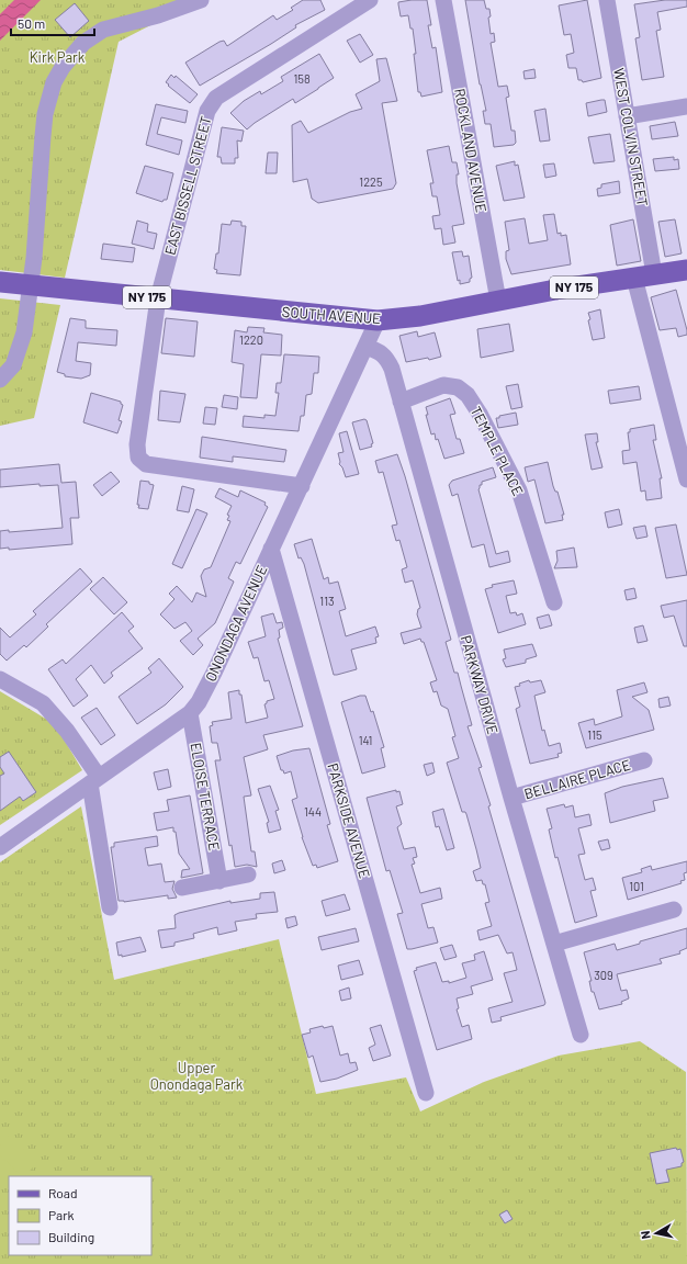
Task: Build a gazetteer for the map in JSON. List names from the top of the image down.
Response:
{
  "streets": {
    "main road": ["NY 175", "SOUTH AVENUE"],
    "street": [
      "WEST COLVIN STREET",
      "ROCKLAND AVENUE",
      "EAST BISSELL STREET",
      "TEMPLE PLACE",
      "ONONDAGA AVENUE",
      "PARKWAY DRIVE",
      "BELLAIRE PLACE",
      "ELOISE TERRACE",
      "PARKSIDE AVENUE"
    ]
  },
  "crossings": [
    ["WEST COLVIN STREET", "SOUTH AVENUE"],
    ["ROCKLAND AVENUE", "SOUTH AVENUE"],
    ["EAST BISSELL STREET", "SOUTH AVENUE"],
    ["EAST BISSELL STREET", "ONONDAGA AVENUE"],
    ["SOUTH AVENUE", "ONONDAGA AVENUE"],
    ["TEMPLE PLACE", "PARKWAY DRIVE"],
    ["ONONDAGA AVENUE", "PARKWAY DRIVE"],
    ["ONONDAGA AVENUE", "ELOISE TERRACE"],
    ["ONONDAGA AVENUE", "PARKSIDE AVENUE"],
    ["PARKWAY DRIVE", "BELLAIRE PLACE"]
  ],
  "parks": ["Kirk Park", "Upper Onondaga Park"],
  "house_numbers": [
    "158",
    "1225",
    "1220",
    "113",
    "115",
    "141",
    "144",
    "101",
    "309"
  ],
  "legend": ["Road", "Park", "Building"],
  "scale_bar": "50 m",
  "north": "left"
}
